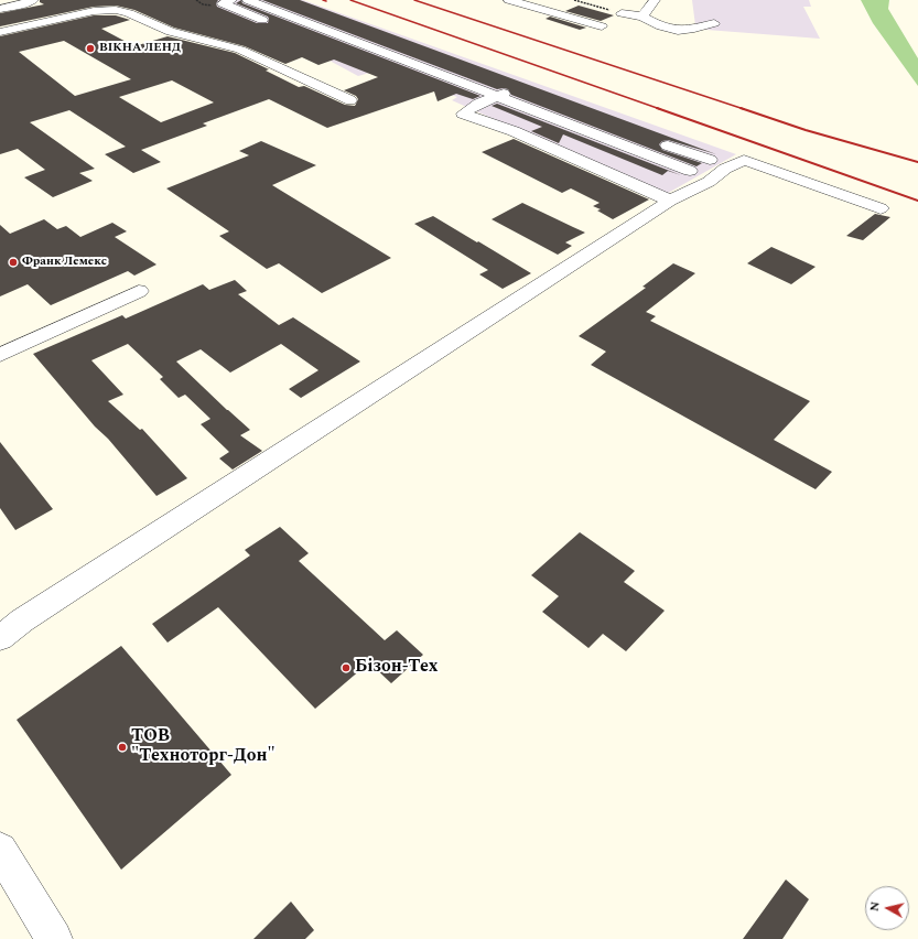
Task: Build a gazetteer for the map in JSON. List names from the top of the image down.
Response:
{
  "places": [
    "ВІКНА ЛЕНД",
    "Франк Лемекс",
    "Бізон-Тех",
    "ТОВ \"Техноторг-Дон\""
  ],
  "north": "left"
}
